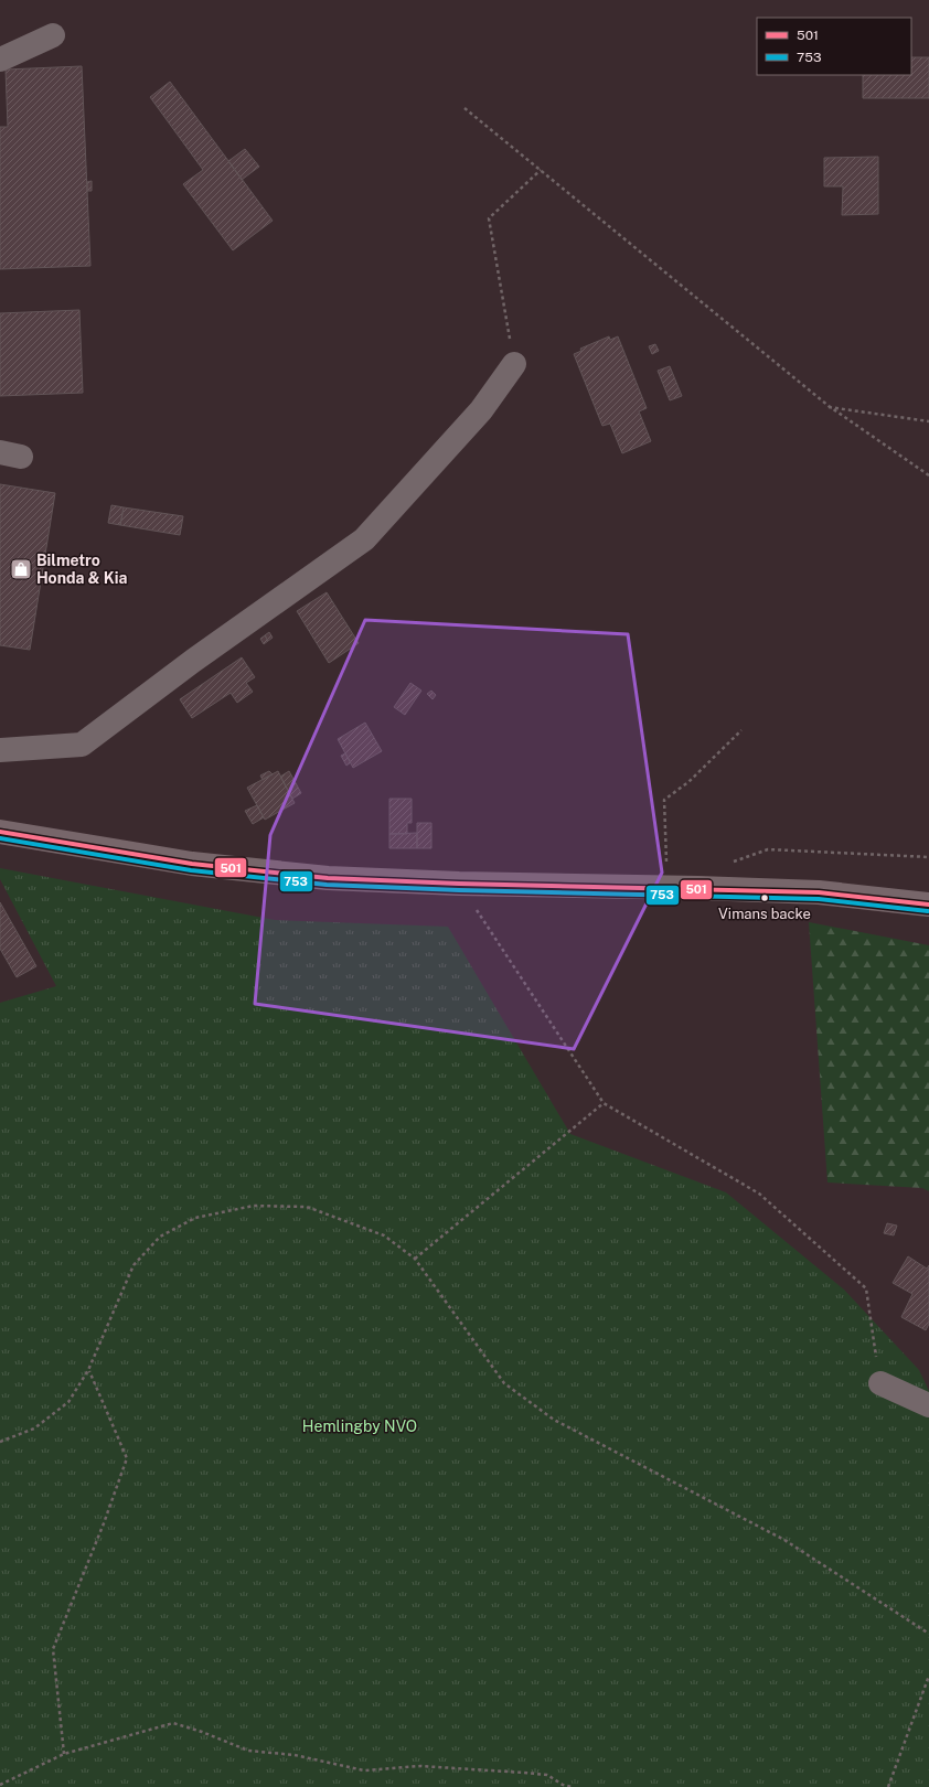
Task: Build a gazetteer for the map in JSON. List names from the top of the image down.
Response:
{
  "parks": ["Hemlingby NVO"],
  "places": {
    "shop": ["Bilmetro Honda & Kia"],
    "other": ["Vimans backe"]
  },
  "lines": ["transit line 501", "transit line 753"],
  "legend": ["501", "753"]
}
